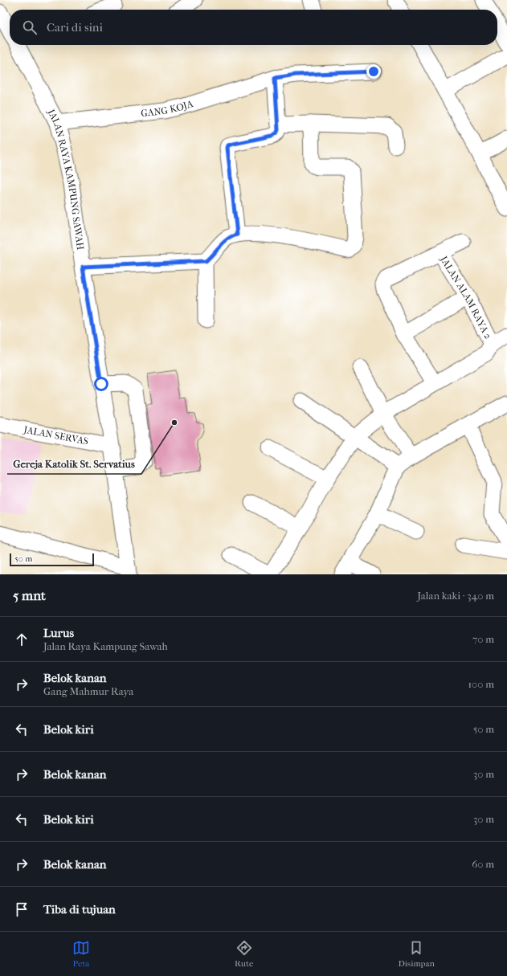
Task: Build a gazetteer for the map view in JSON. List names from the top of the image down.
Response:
{
  "streets": {
    "street": [
      "GANG KOJA",
      "JALAN RAYA KAMPUNG SAWAH",
      "JALAN ALAM RAYA 2",
      "JALAN SERVAS"
    ]
  },
  "crossings": [
    ["GANG KOJA", "JALAN RAYA KAMPUNG SAWAH"],
    ["JALAN RAYA KAMPUNG SAWAH", "JALAN SERVAS"]
  ],
  "places": ["Gereja Katolik St. Servatius"],
  "scale_bar": "50 m",
  "page": {
    "search": "Cari di sini",
    "scale": "50 m",
    "heading": ["5 mnt", "Jalan kaki · 340 m"],
    "list": [
      ["Lurus", "Jalan Raya Kampung Sawah", "70 m"],
      ["Belok kanan", "Gang Mahmur Raya", "100 m"],
      ["Belok kiri", "50 m"],
      ["Belok kanan", "30 m"],
      ["Belok kiri", "30 m"],
      ["Belok kanan", "60 m"],
      "Tiba di tujuan"
    ],
    "nav": ["Peta", "Rute", "Disimpan"]
  }
}
